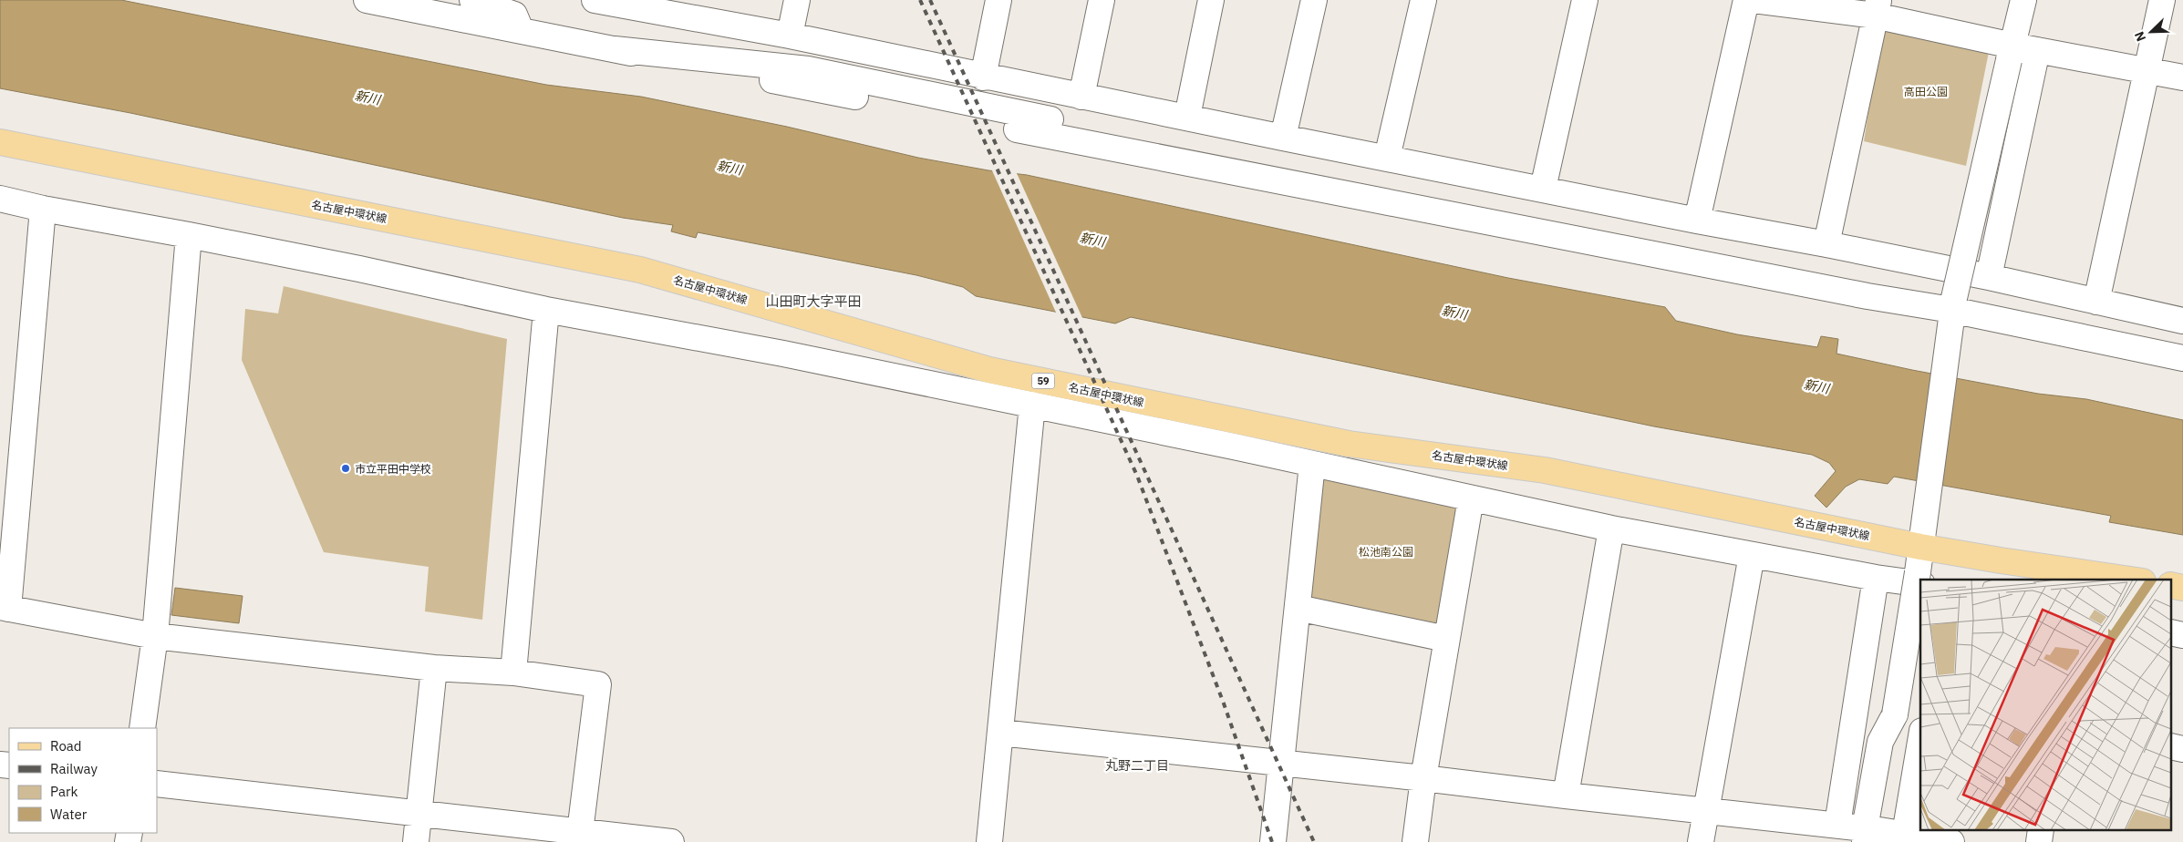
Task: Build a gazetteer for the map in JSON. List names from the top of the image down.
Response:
{
  "streets": {
    "main road": ["名古屋中環状線", "59"]
  },
  "districts": ["山田町大字平田", "丸野二丁目"],
  "water": ["新川"],
  "parks": ["高田公園", "松池南公園"],
  "places": ["市立平田中学校"],
  "legend": [
    "Road",
    "Railway",
    "Park",
    "Water"
  ],
  "north": "bottom left"
}
